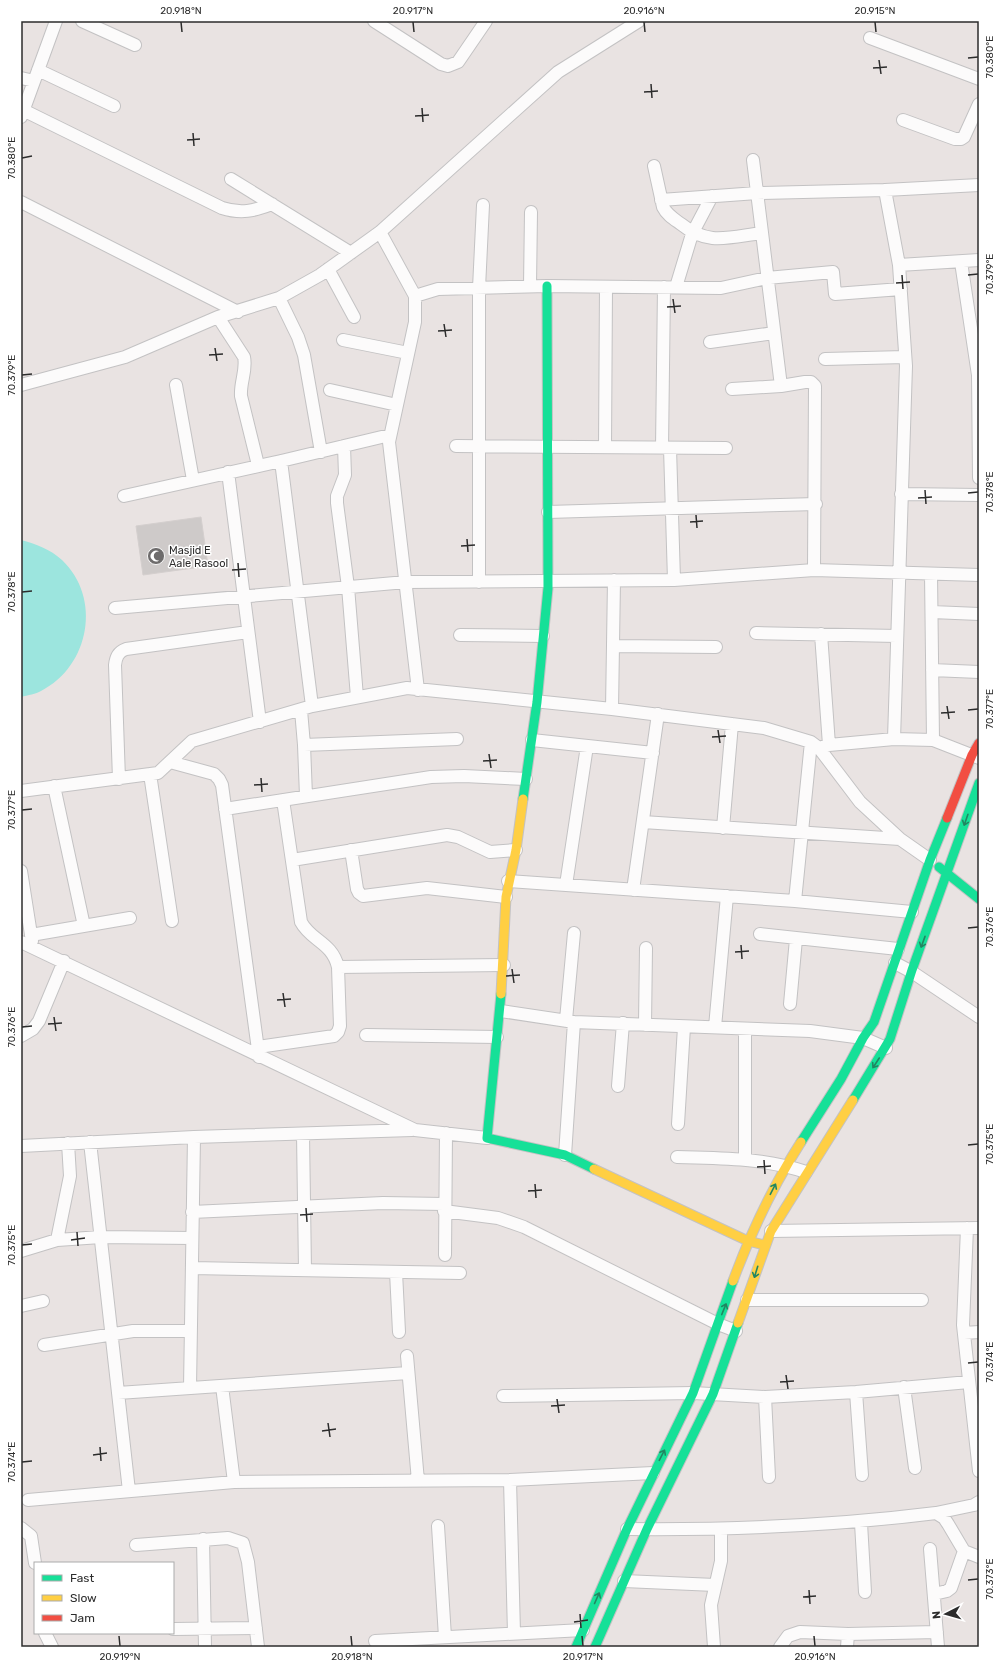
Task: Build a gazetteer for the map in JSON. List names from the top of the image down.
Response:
{
  "places": {
    "mosque": ["Masjid E Aale Rasool"]
  },
  "legend": ["Fast", "Slow", "Jam"],
  "north": "left",
  "coordinates": [
    "20.918°N",
    "20.917°N",
    "20.916°N",
    "20.915°N",
    "70.380°E",
    "70.379°E",
    "70.378°E",
    "70.377°E",
    "70.376°E",
    "70.375°E",
    "70.374°E",
    "70.373°E",
    "20.919°N"
  ]
}
